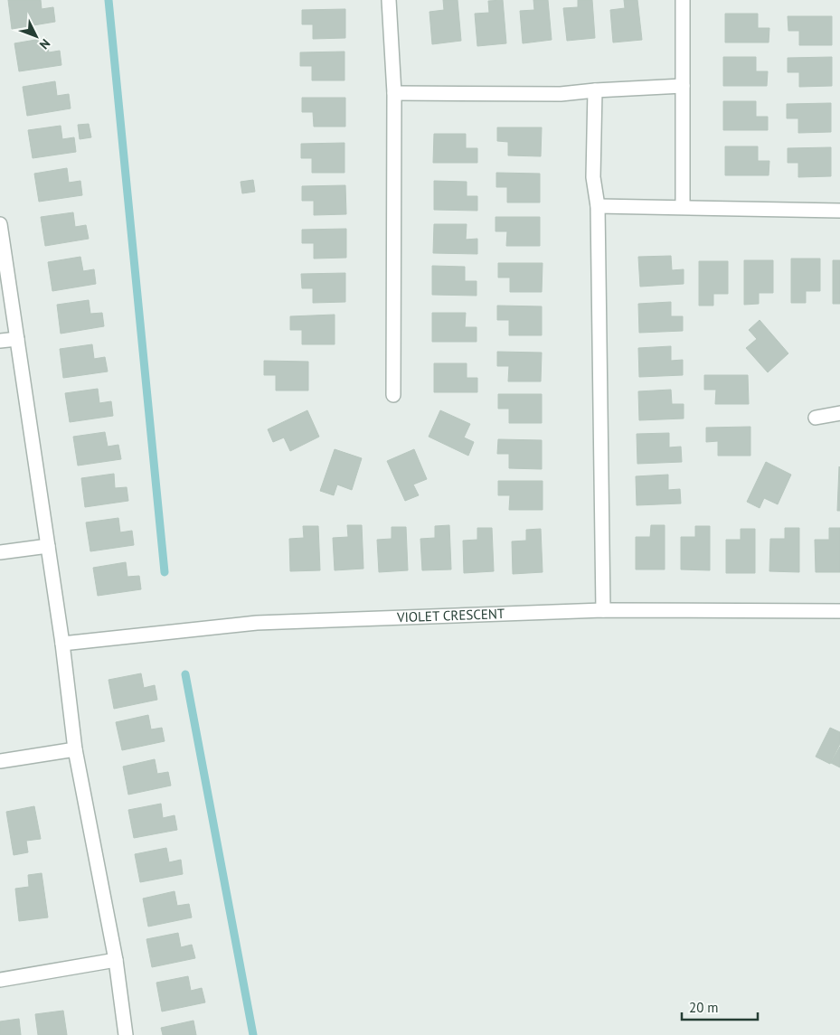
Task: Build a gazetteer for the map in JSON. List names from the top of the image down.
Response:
{
  "streets": {
    "street": ["VIOLET CRESCENT"]
  },
  "scale_bar": "20 m",
  "north": "bottom right"
}
